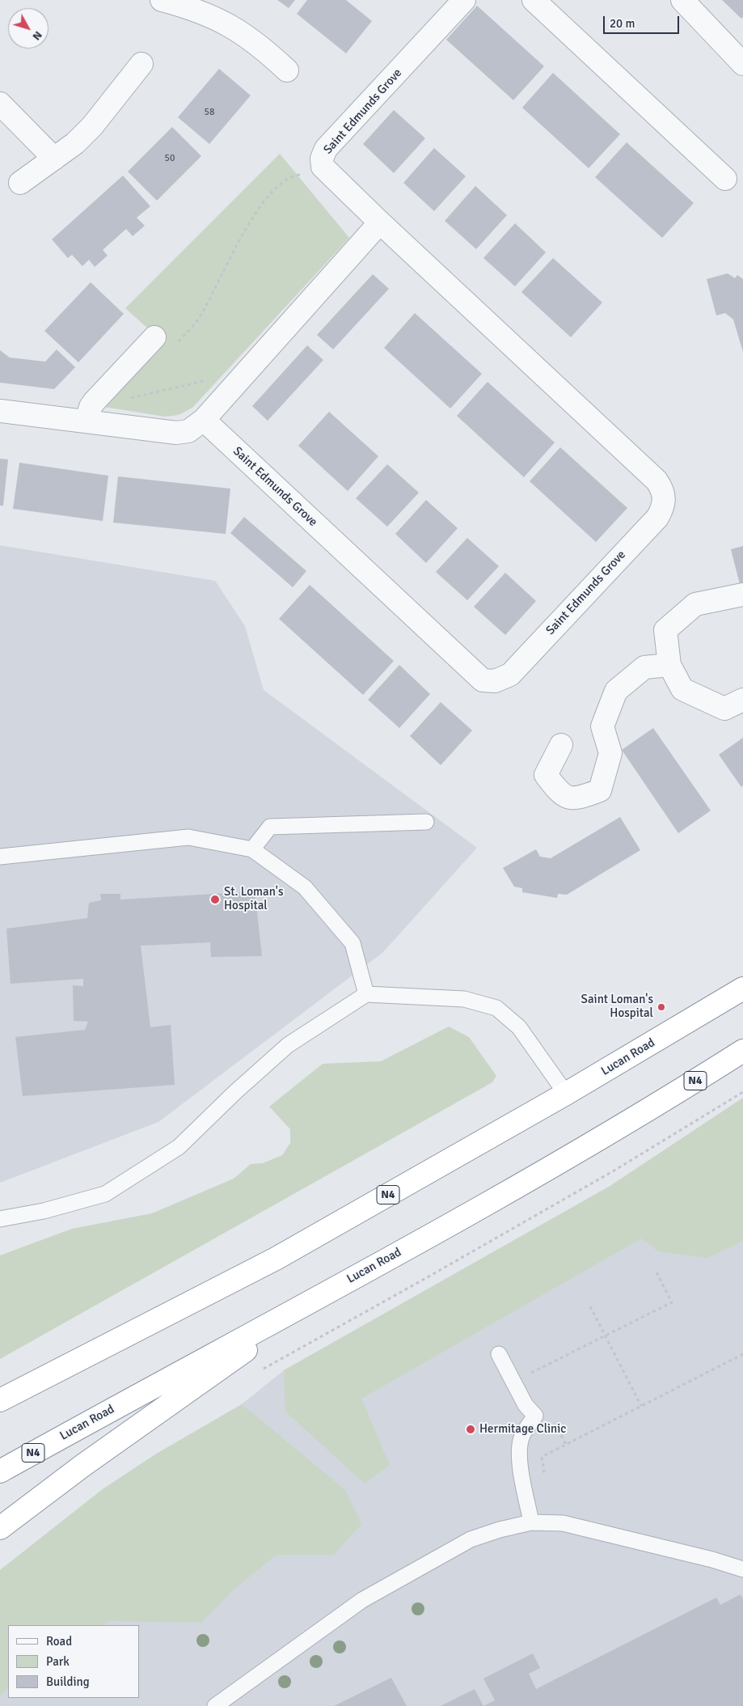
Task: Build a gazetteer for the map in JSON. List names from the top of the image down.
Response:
{
  "streets": {
    "highway": ["Lucan Road", "N4"],
    "street": ["Saint Edmunds Grove"]
  },
  "places": ["St. Loman's Hospital", "Saint Loman's Hospital", "Hermitage Clinic"],
  "house_numbers": ["58", "50"],
  "legend": ["Road", "Park", "Building"],
  "scale_bar": "20 m",
  "north": "bottom right"
}
